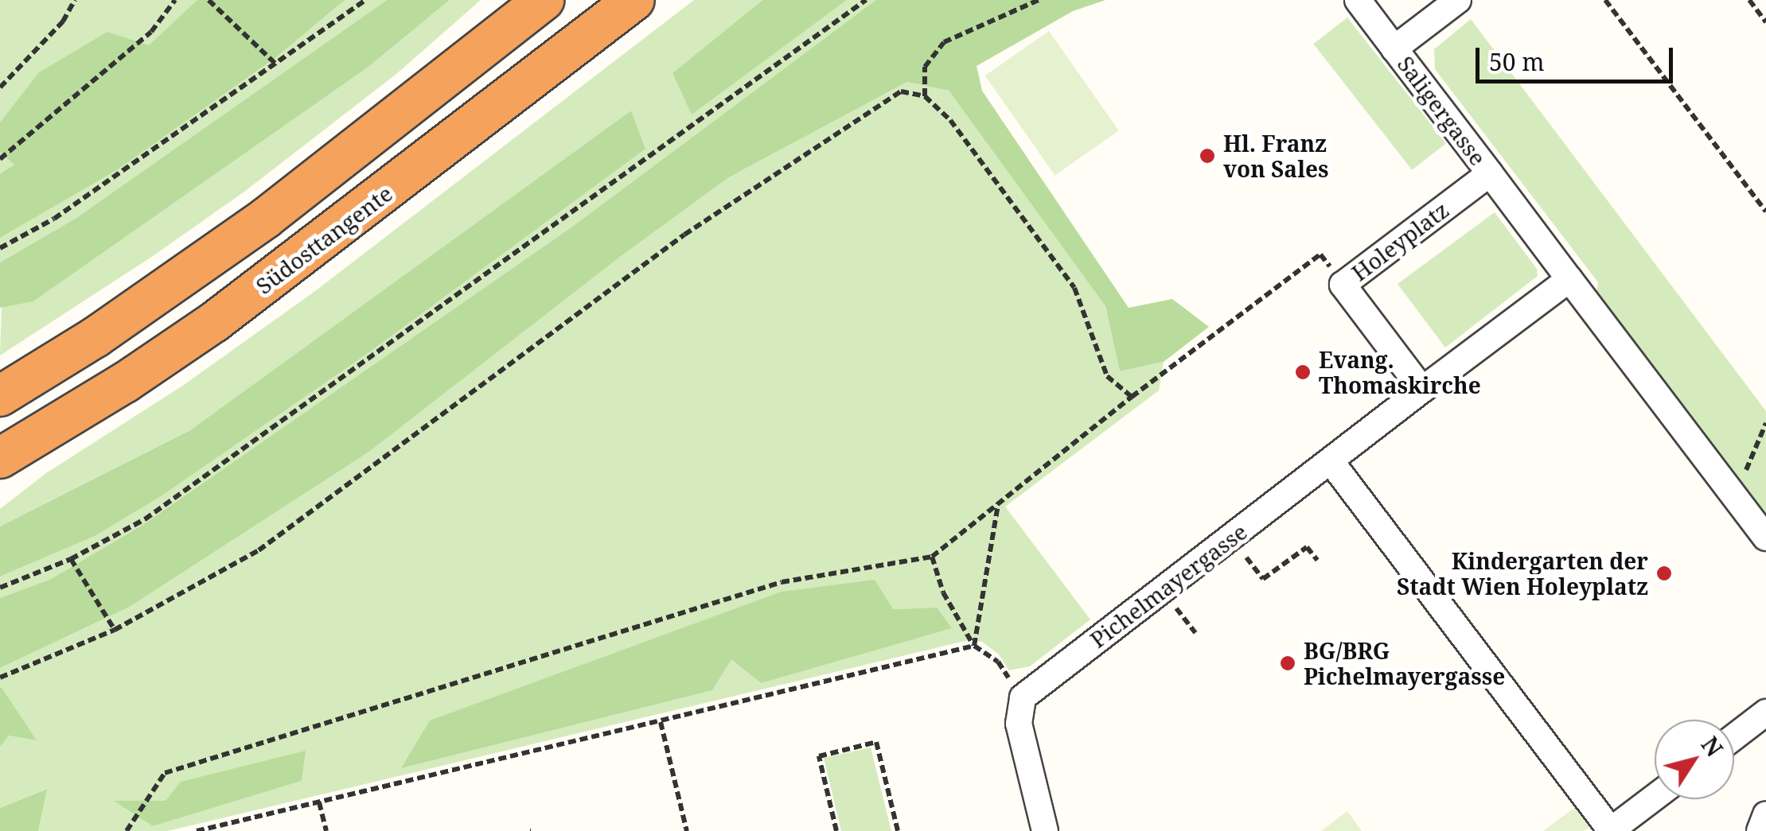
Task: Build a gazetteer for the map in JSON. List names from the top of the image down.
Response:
{
  "streets": {
    "highway": ["Südosttangente"],
    "street": ["Saligergasse", "Holeyplatz", "Pichelmayergasse"]
  },
  "crossings": [
    ["Saligergasse", "Holeyplatz"],
    ["Holeyplatz", "Pichelmayergasse"]
  ],
  "places": [
    "Hl. Franz von Sales",
    "Evang. Thomaskirche",
    "Kindergarten der Stadt Wien Holeyplatz",
    "BG/BRG Pichelmayergasse"
  ],
  "scale_bar": "50 m",
  "north": "top right"
}
